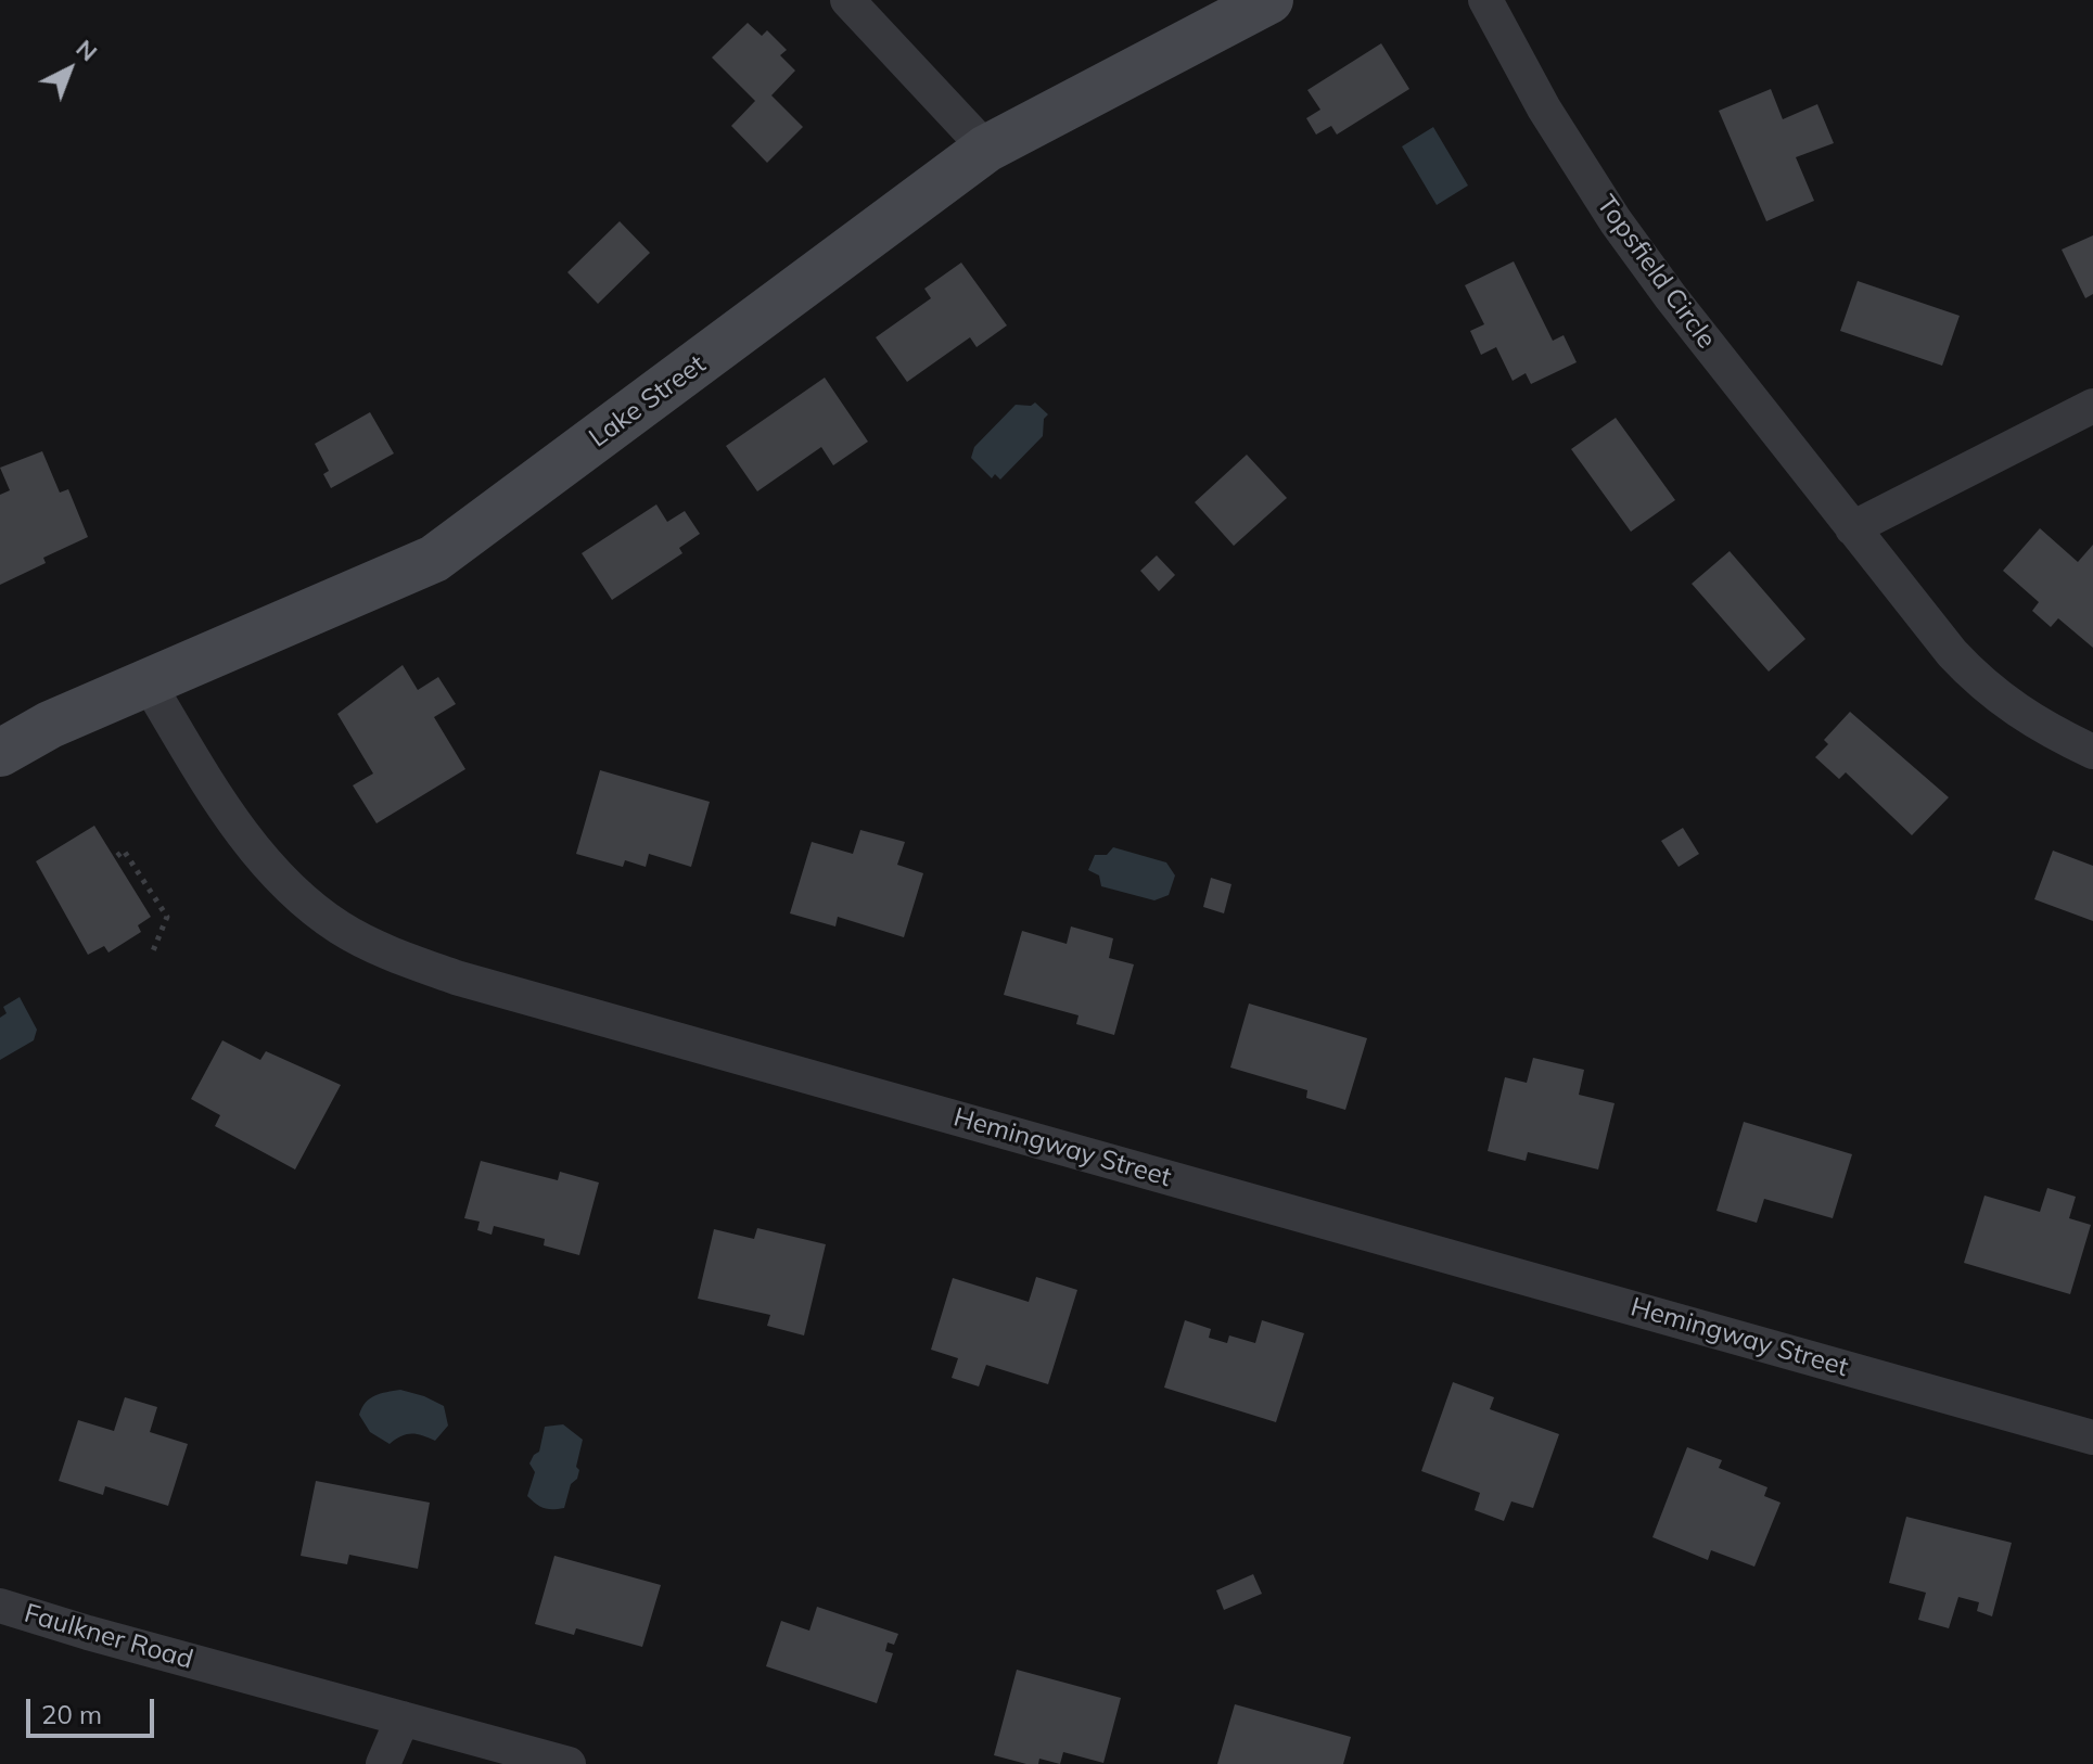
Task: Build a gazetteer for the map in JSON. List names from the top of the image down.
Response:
{
  "streets": {
    "main road": ["Lake Street"],
    "street": ["Topsfield Circle", "Hemingway Street", "Faulkner Road"]
  },
  "crossings": [
    ["Lake Street", "Hemingway Street"]
  ],
  "scale_bar": "20 m",
  "north": "top right"
}
